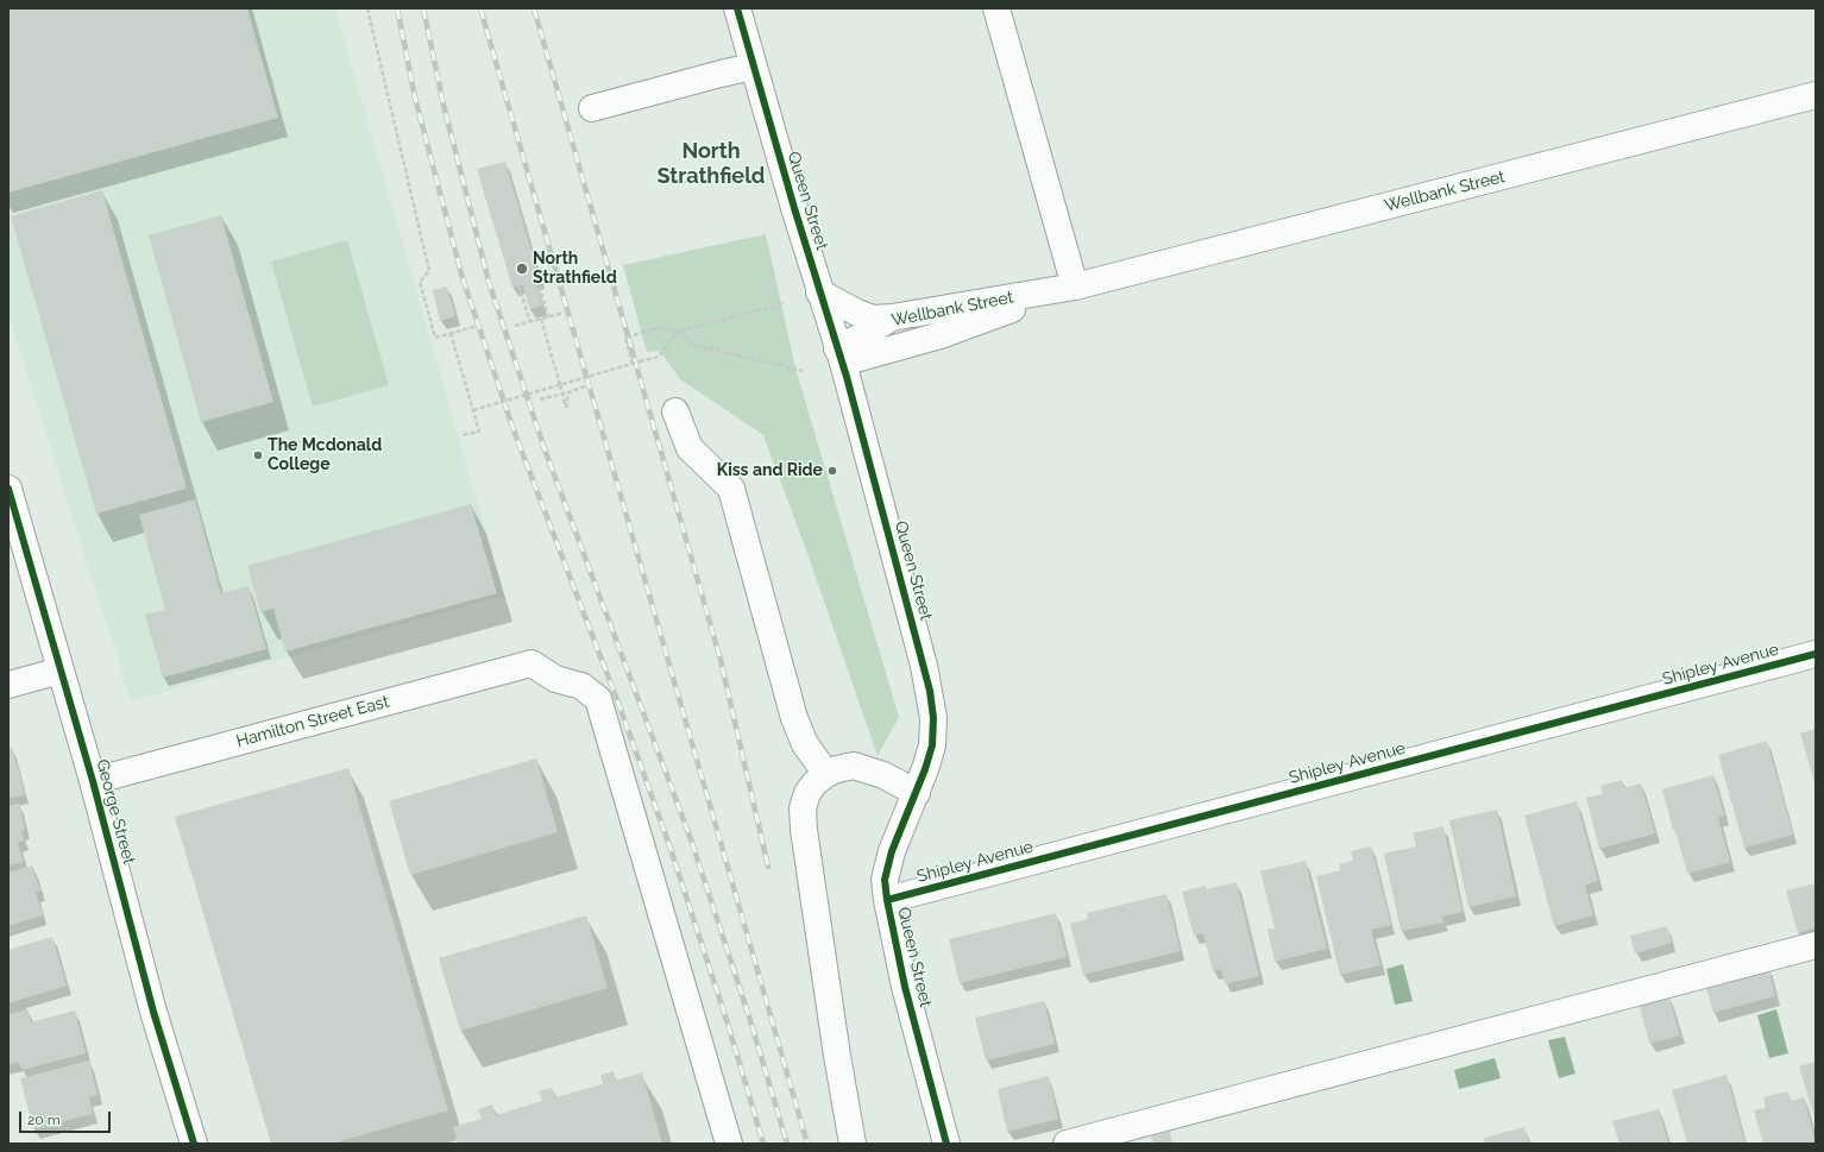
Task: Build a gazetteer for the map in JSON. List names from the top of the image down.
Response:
{
  "streets": {
    "street": [
      "Wellbank Street",
      "Queen Street",
      "Shipley Avenue",
      "Hamilton Street East",
      "George Street"
    ]
  },
  "crossings": [
    ["Wellbank Street", "Queen Street"],
    ["Queen Street", "Shipley Avenue"],
    ["Hamilton Street East", "George Street"]
  ],
  "districts": ["North Strathfield"],
  "places": ["North Strathfield", "The Mcdonald College", "Kiss and Ride"],
  "scale_bar": "20 m"
}
